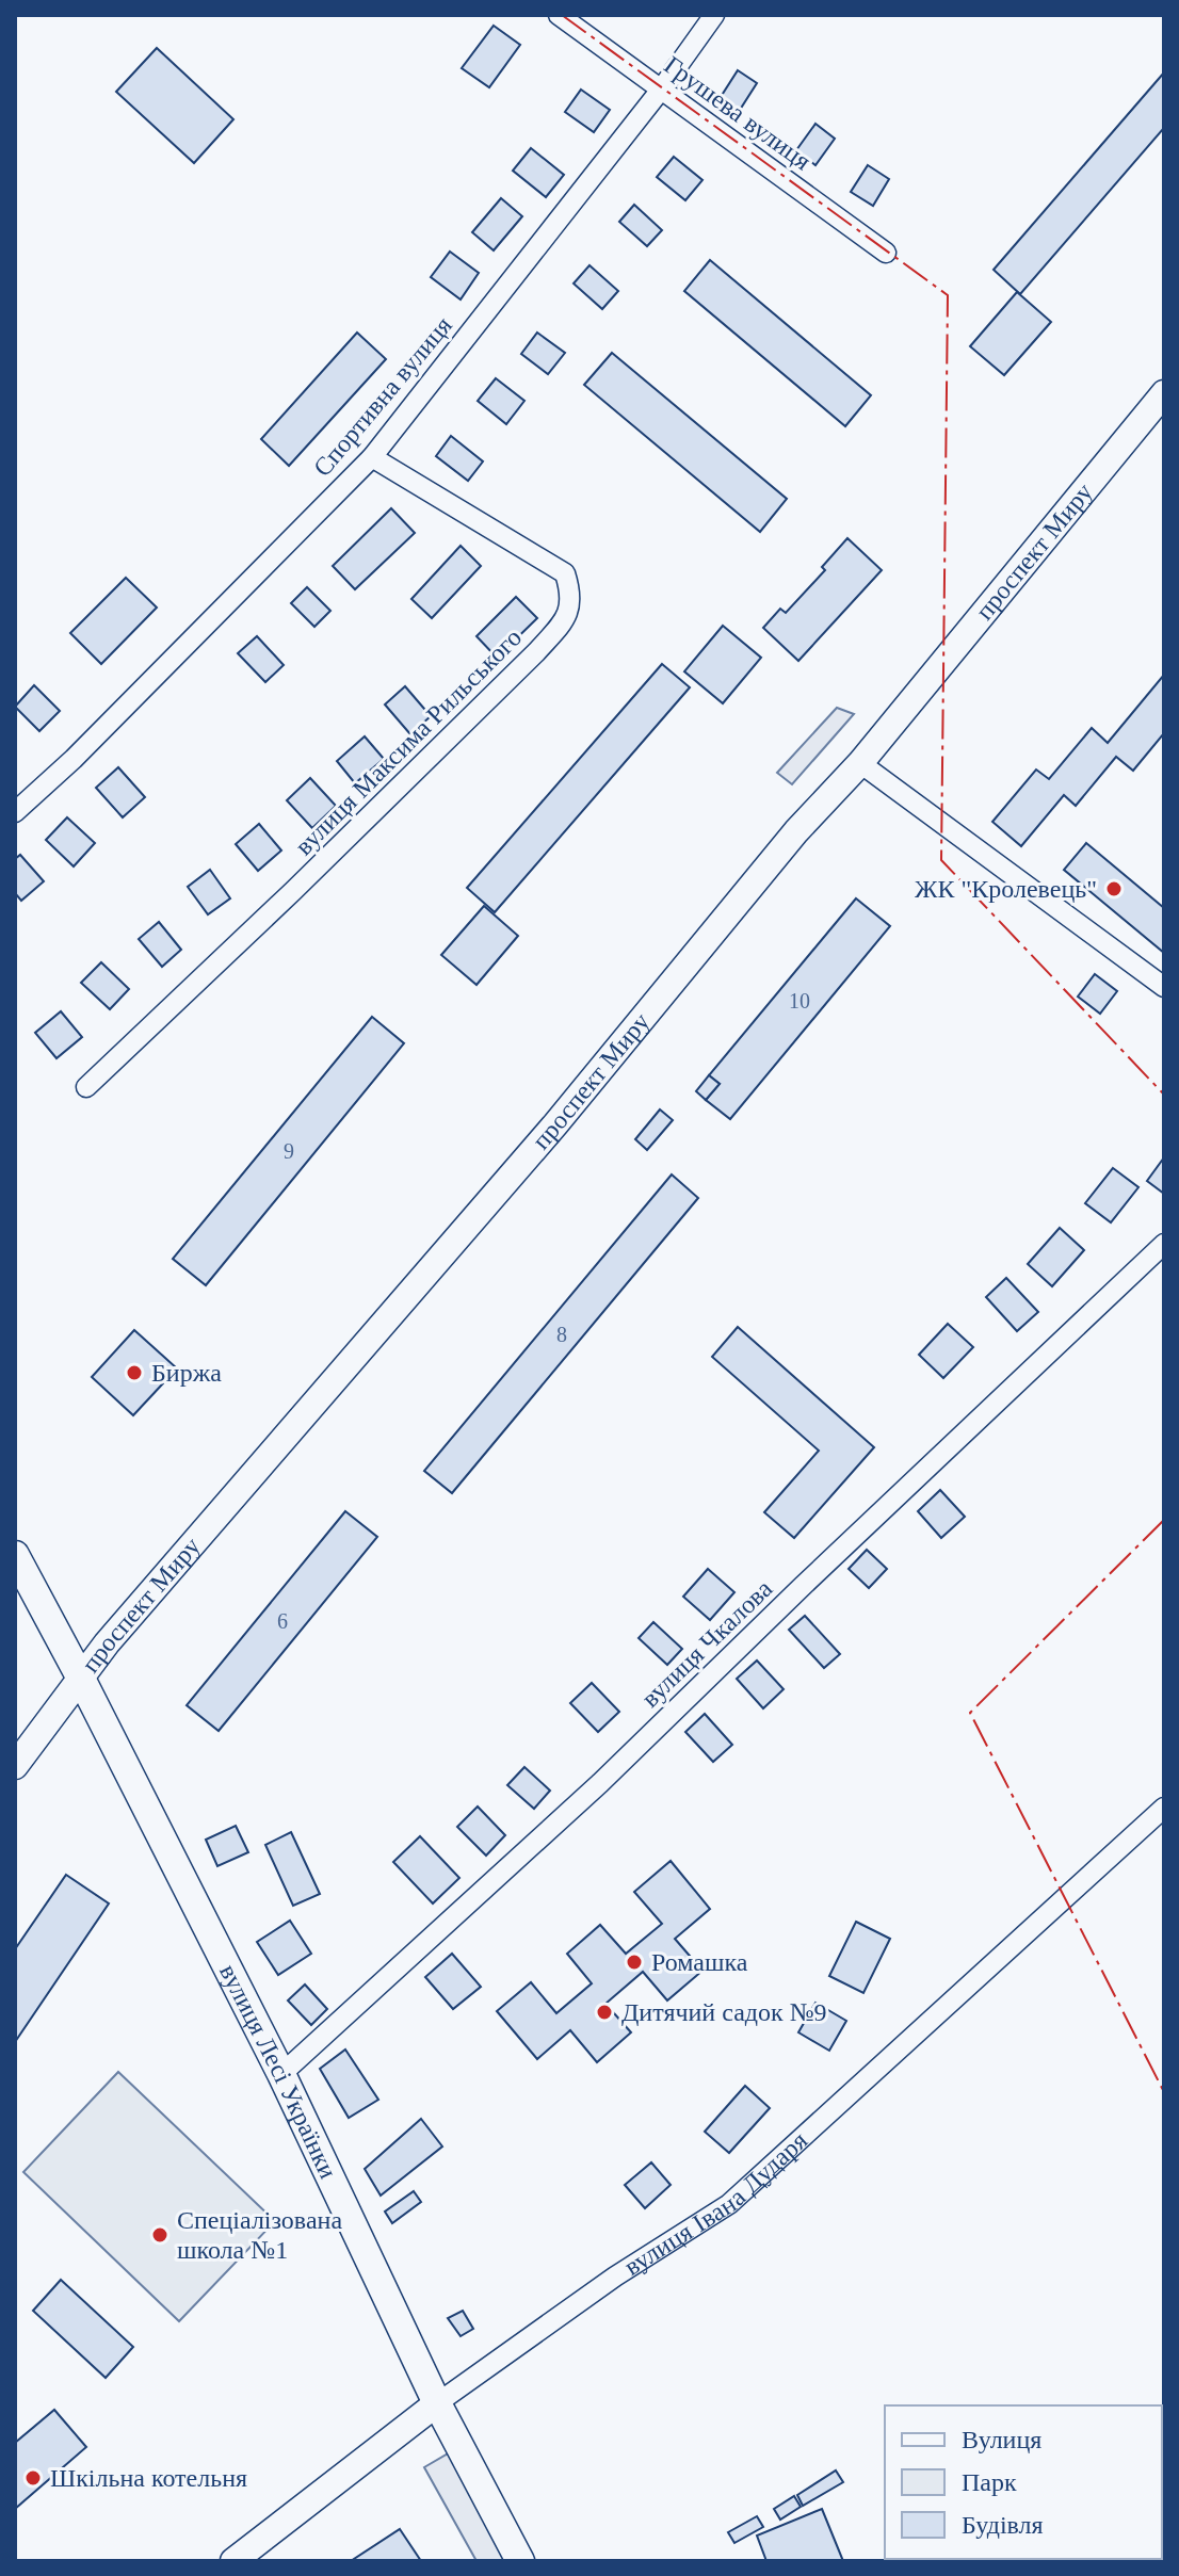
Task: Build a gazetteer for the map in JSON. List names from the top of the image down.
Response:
{
  "streets": {
    "main road": ["вулиця Лесі Українки"],
    "street": [
      "Грушева вулиця",
      "Спортивна вулиця",
      "проспект Миру",
      "вулиця Максима Рильського",
      "вулиця Чкалова",
      "вулиця Івана Дударя"
    ]
  },
  "crossings": [
    ["Грушева вулиця", "Спортивна вулиця"],
    ["Спортивна вулиця", "вулиця Максима Рильського"],
    ["проспект Миру", "вулиця Лесі Українки"],
    ["вулиця Чкалова", "вулиця Лесі Українки"],
    ["вулиця Лесі Українки", "вулиця Івана Дударя"]
  ],
  "places": [
    "ЖК \"Кролевець\"",
    "Биржа",
    "Ромашка",
    "Дитячий садок №9",
    "Спеціалізована школа №1",
    "Шкільна котельня"
  ],
  "house_numbers": [
    "10",
    "9",
    "8",
    "6"
  ],
  "legend": ["Вулиця", "Парк", "Будівля"]
}
